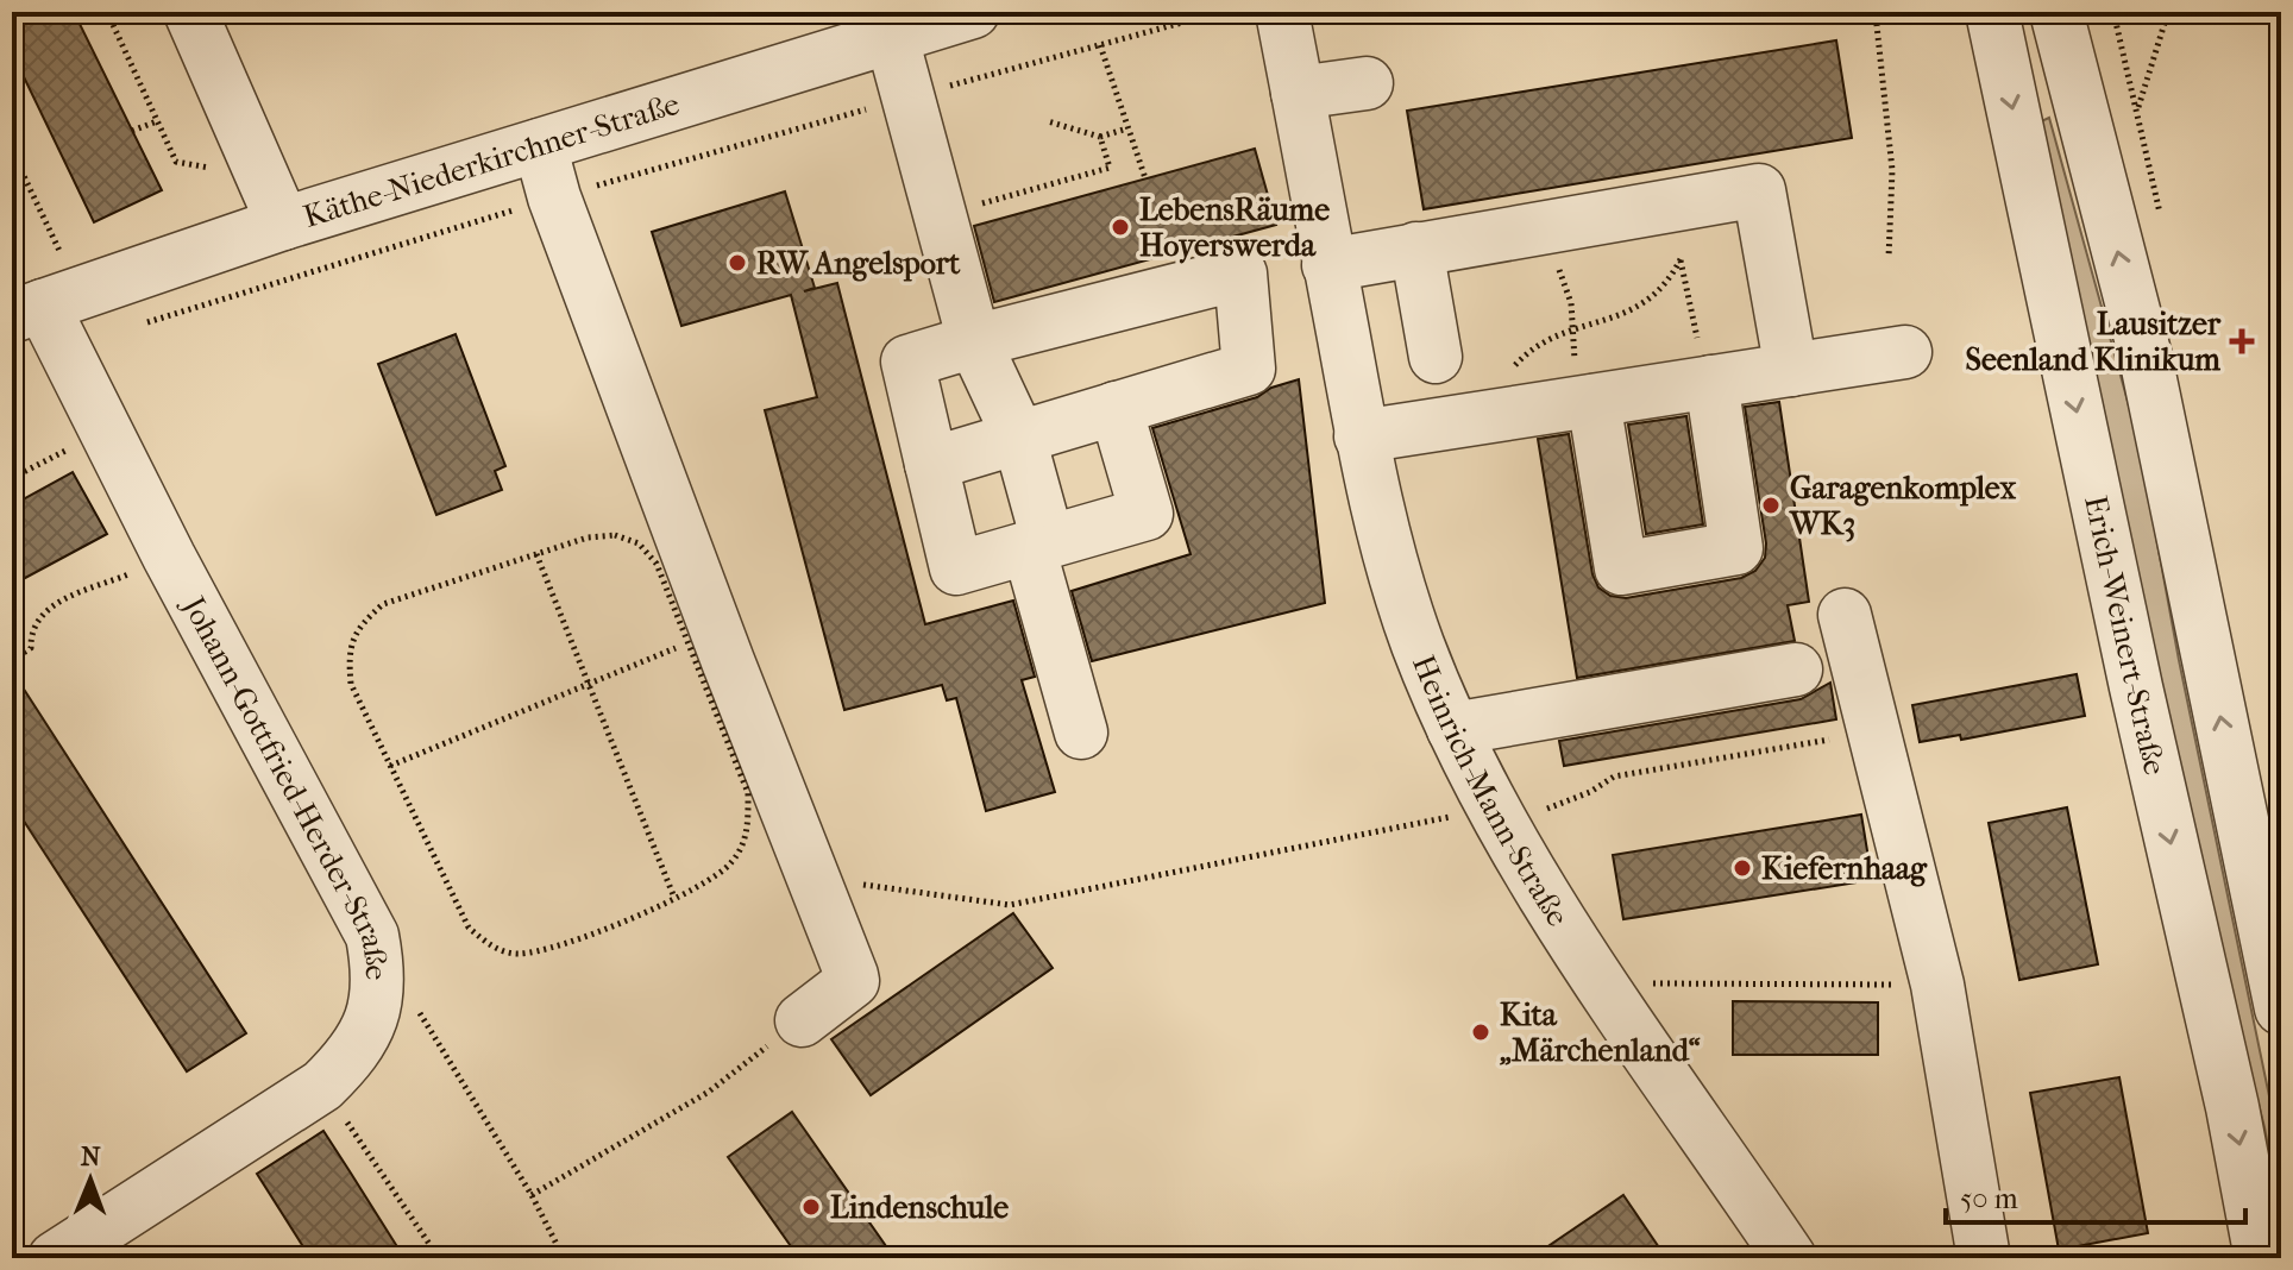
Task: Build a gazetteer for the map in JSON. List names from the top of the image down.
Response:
{
  "streets": {
    "street": [
      "Käthe-Niederkirchner-Straße",
      "Erich-Weinert-Straße",
      "Johann-Gottfried-Herder-Straße",
      "Heinrich-Mann-Straße"
    ]
  },
  "crossings": [
    ["Käthe-Niederkirchner-Straße", "Johann-Gottfried-Herder-Straße"]
  ],
  "places": {
    "other": [
      "LebensRäume Hoyerswerda",
      "RW Angelsport",
      "Garagenkomplex WK3",
      "Kiefernhaag",
      "Kita „Märchenland“",
      "Lindenschule"
    ],
    "health": ["Lausitzer Seenland Klinikum"]
  },
  "scale_bar": "50 m",
  "north": "top"
}
